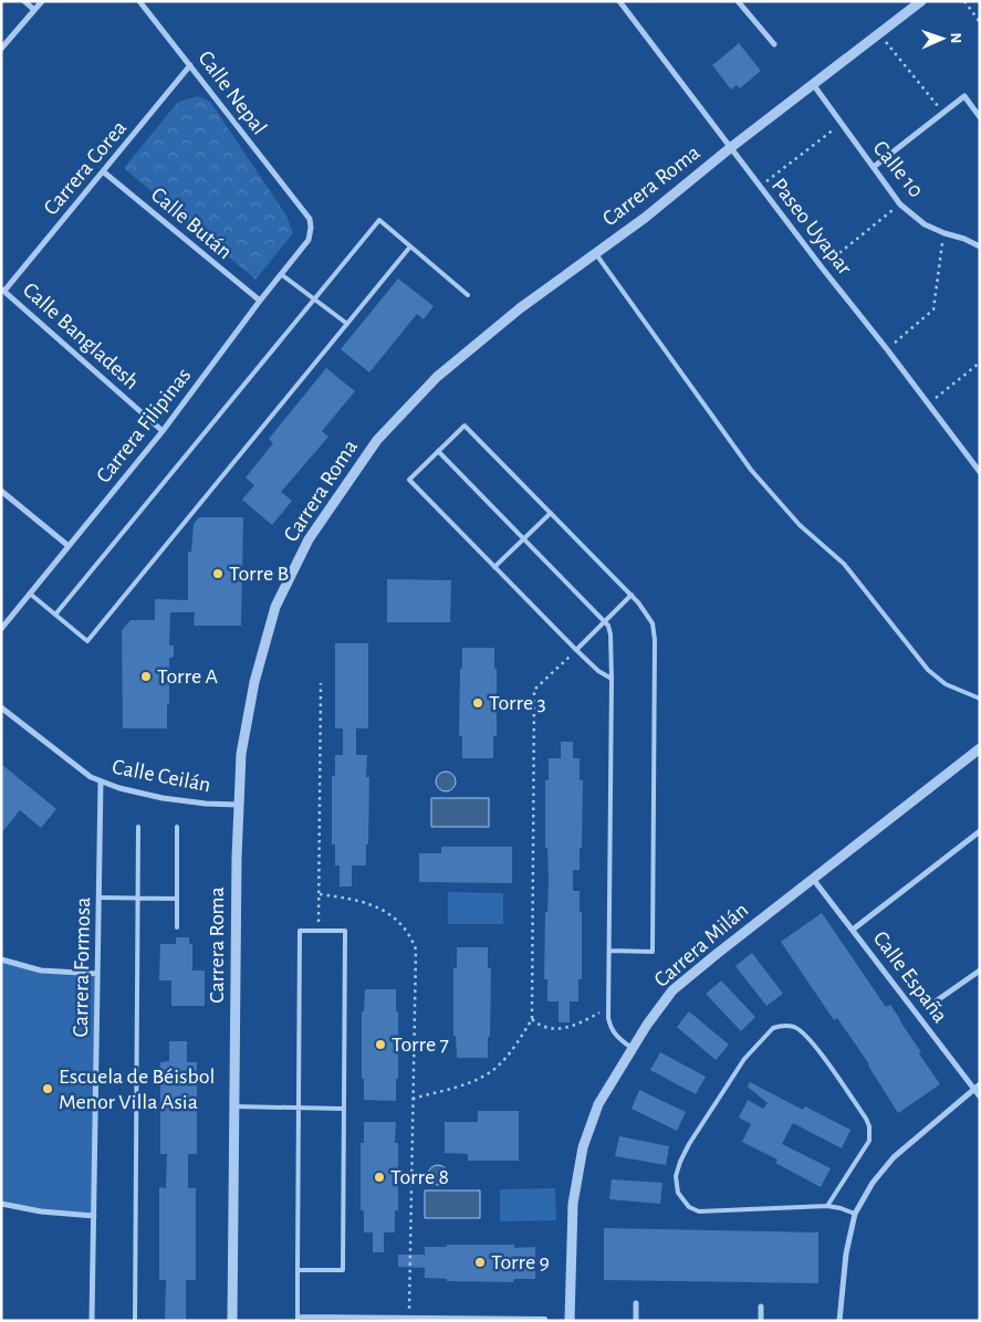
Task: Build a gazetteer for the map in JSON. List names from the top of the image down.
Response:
{
  "streets": {
    "street": [
      "Calle Nepal",
      "Carrera Corea",
      "Calle 10",
      "Carrera Roma",
      "Calle Bután",
      "Paseo Uyapar",
      "Calle Bangladesh",
      "Carrera Filipinas",
      "Calle Ceilán",
      "Carrera Milán",
      "Carrera Formosa",
      "Calle España"
    ]
  },
  "crossings": [
    ["Calle Nepal", "Carrera Corea"],
    ["Calle Nepal", "Carrera Filipinas"],
    ["Carrera Corea", "Calle Bután"],
    ["Carrera Corea", "Calle Bangladesh"],
    ["Calle 10", "Carrera Roma"],
    ["Carrera Roma", "Paseo Uyapar"],
    ["Carrera Roma", "Calle Ceilán"],
    ["Calle Bután", "Carrera Filipinas"],
    ["Calle Bangladesh", "Carrera Filipinas"],
    ["Calle Ceilán", "Carrera Formosa"],
    ["Carrera Milán", "Calle España"]
  ],
  "places": [
    "Torre B",
    "Torre A",
    "Torre 3",
    "Torre 7",
    "Escuela de Béisbol Menor Villa Asia",
    "Torre 8",
    "Torre 9"
  ],
  "north": "right"
}
